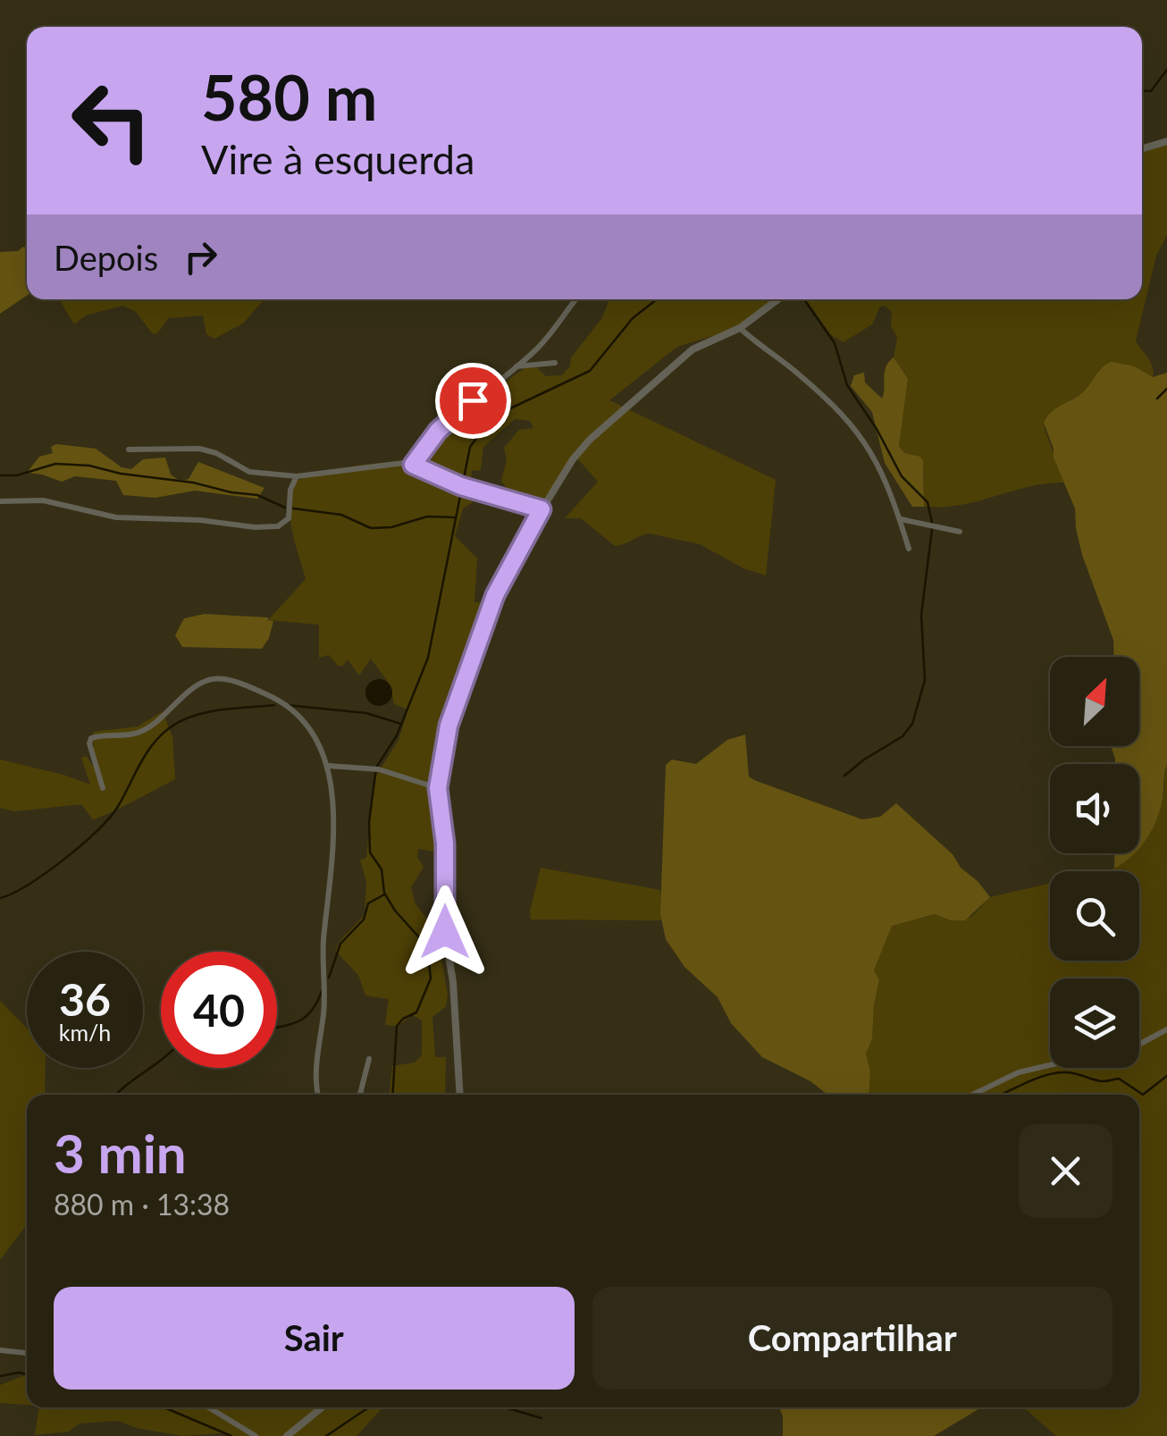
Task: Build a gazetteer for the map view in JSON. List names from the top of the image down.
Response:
{
  "north": "top right",
  "page": {
    "turn": ["580 m", "Vire à esquerda"],
    "then": "Depois",
    "speed": "36 km/h",
    "limit": "40",
    "heading": ["3 min", "880 m · 13:38"],
    "buttons": ["Sair", "Compartilhar"]
  }
}
